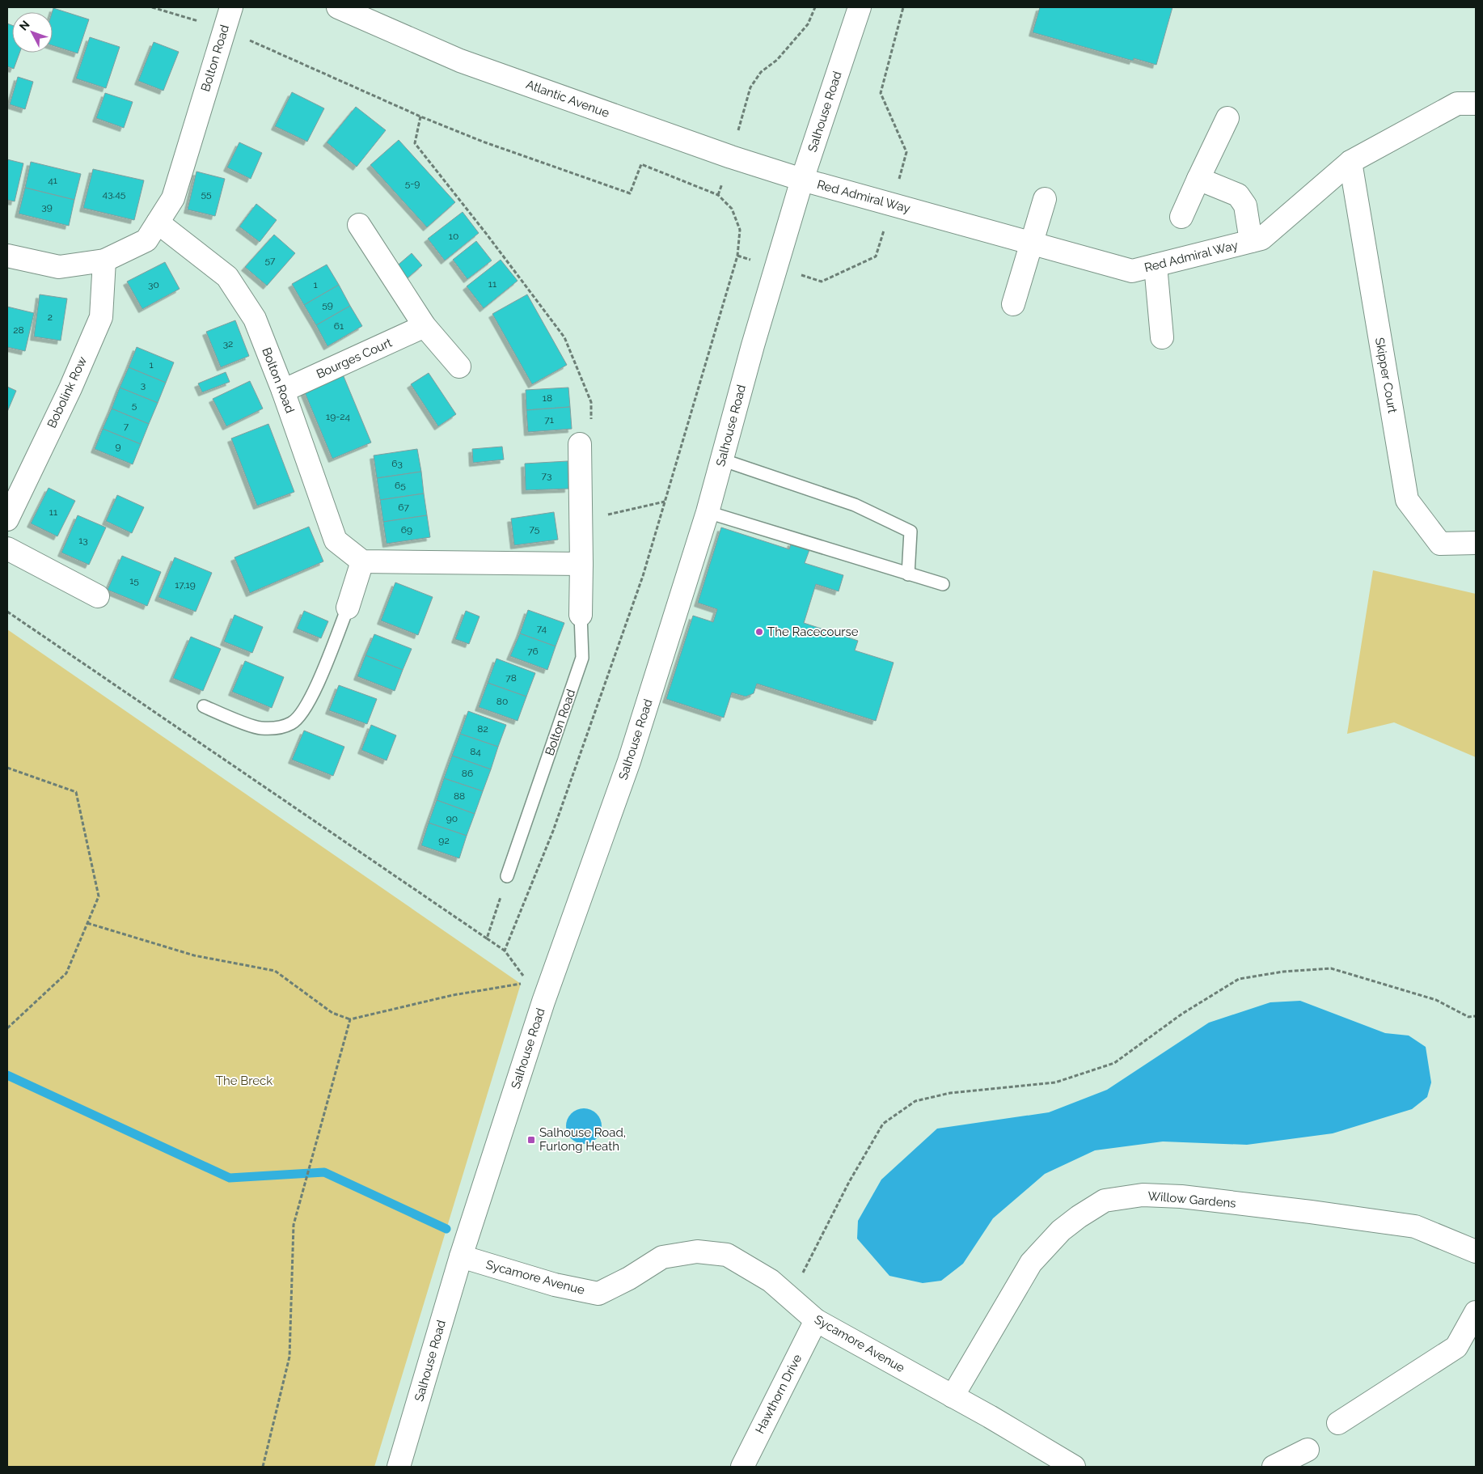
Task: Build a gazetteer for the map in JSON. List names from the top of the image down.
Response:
{
  "streets": {
    "street": [
      "Bolton Road",
      "Atlantic Avenue",
      "Salhouse Road",
      "Red Admiral Way",
      "Bourges Court",
      "Skipper Court",
      "Bobolink Row",
      "Willow Gardens",
      "Sycamore Avenue",
      "Hawthorn Drive"
    ]
  },
  "crossings": [
    ["Bolton Road", "Bourges Court"],
    ["Bolton Road", "Bobolink Row"],
    ["Atlantic Avenue", "Salhouse Road"],
    ["Atlantic Avenue", "Red Admiral Way"],
    ["Salhouse Road", "Red Admiral Way"],
    ["Salhouse Road", "Sycamore Avenue"],
    ["Red Admiral Way", "Skipper Court"],
    ["Willow Gardens", "Sycamore Avenue"],
    ["Sycamore Avenue", "Hawthorn Drive"]
  ],
  "parks": ["The Breck"],
  "places": {
    "other": ["The Racecourse"],
    "transit": ["Salhouse Road, Furlong Heath"]
  },
  "house_numbers": [
    "41",
    "5-9",
    "43,45",
    "55",
    "39",
    "10",
    "57",
    "11",
    "30",
    "1",
    "59",
    "2",
    "61",
    "28",
    "32",
    "1",
    "3",
    "18",
    "5",
    "19-24",
    "71",
    "7",
    "9",
    "63",
    "73",
    "65",
    "67",
    "11",
    "75",
    "69",
    "13",
    "15",
    "17,19",
    "74",
    "76",
    "78",
    "80",
    "82",
    "84",
    "86",
    "88",
    "90",
    "92"
  ],
  "north": "top left"
}
